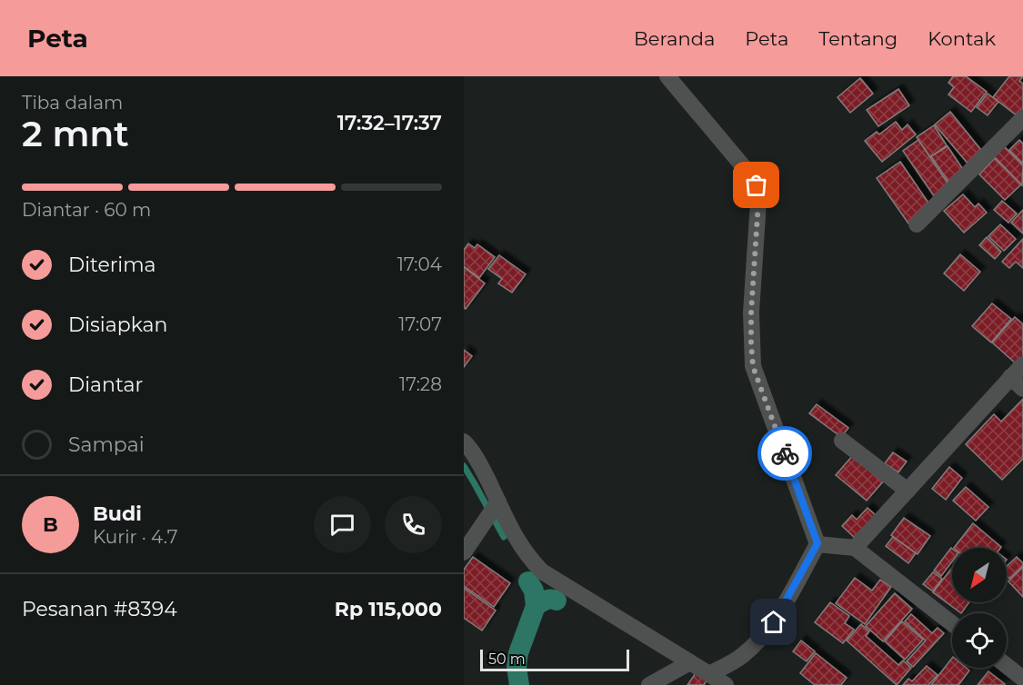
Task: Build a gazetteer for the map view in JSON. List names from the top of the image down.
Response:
{
  "scale_bar": "50 m",
  "north": "bottom left",
  "page": {
    "header": "Peta",
    "nav": [
      "Beranda",
      "Peta",
      "Tentang",
      "Kontak"
    ],
    "heading": ["2 mnt", "Tiba dalam", "17:32–17:37"],
    "panel": [
      "Budi",
      "Kurir · 4.7",
      "Pesanan #8394",
      "Rp 115,000"
    ],
    "bar": "Diantar · 60 m",
    "list": [
      ["Diterima", "17:04"],
      ["Disiapkan", "17:07"],
      ["Diantar", "17:28"],
      "Sampai"
    ],
    "round": "B",
    "scale": "50 m"
  }
}
